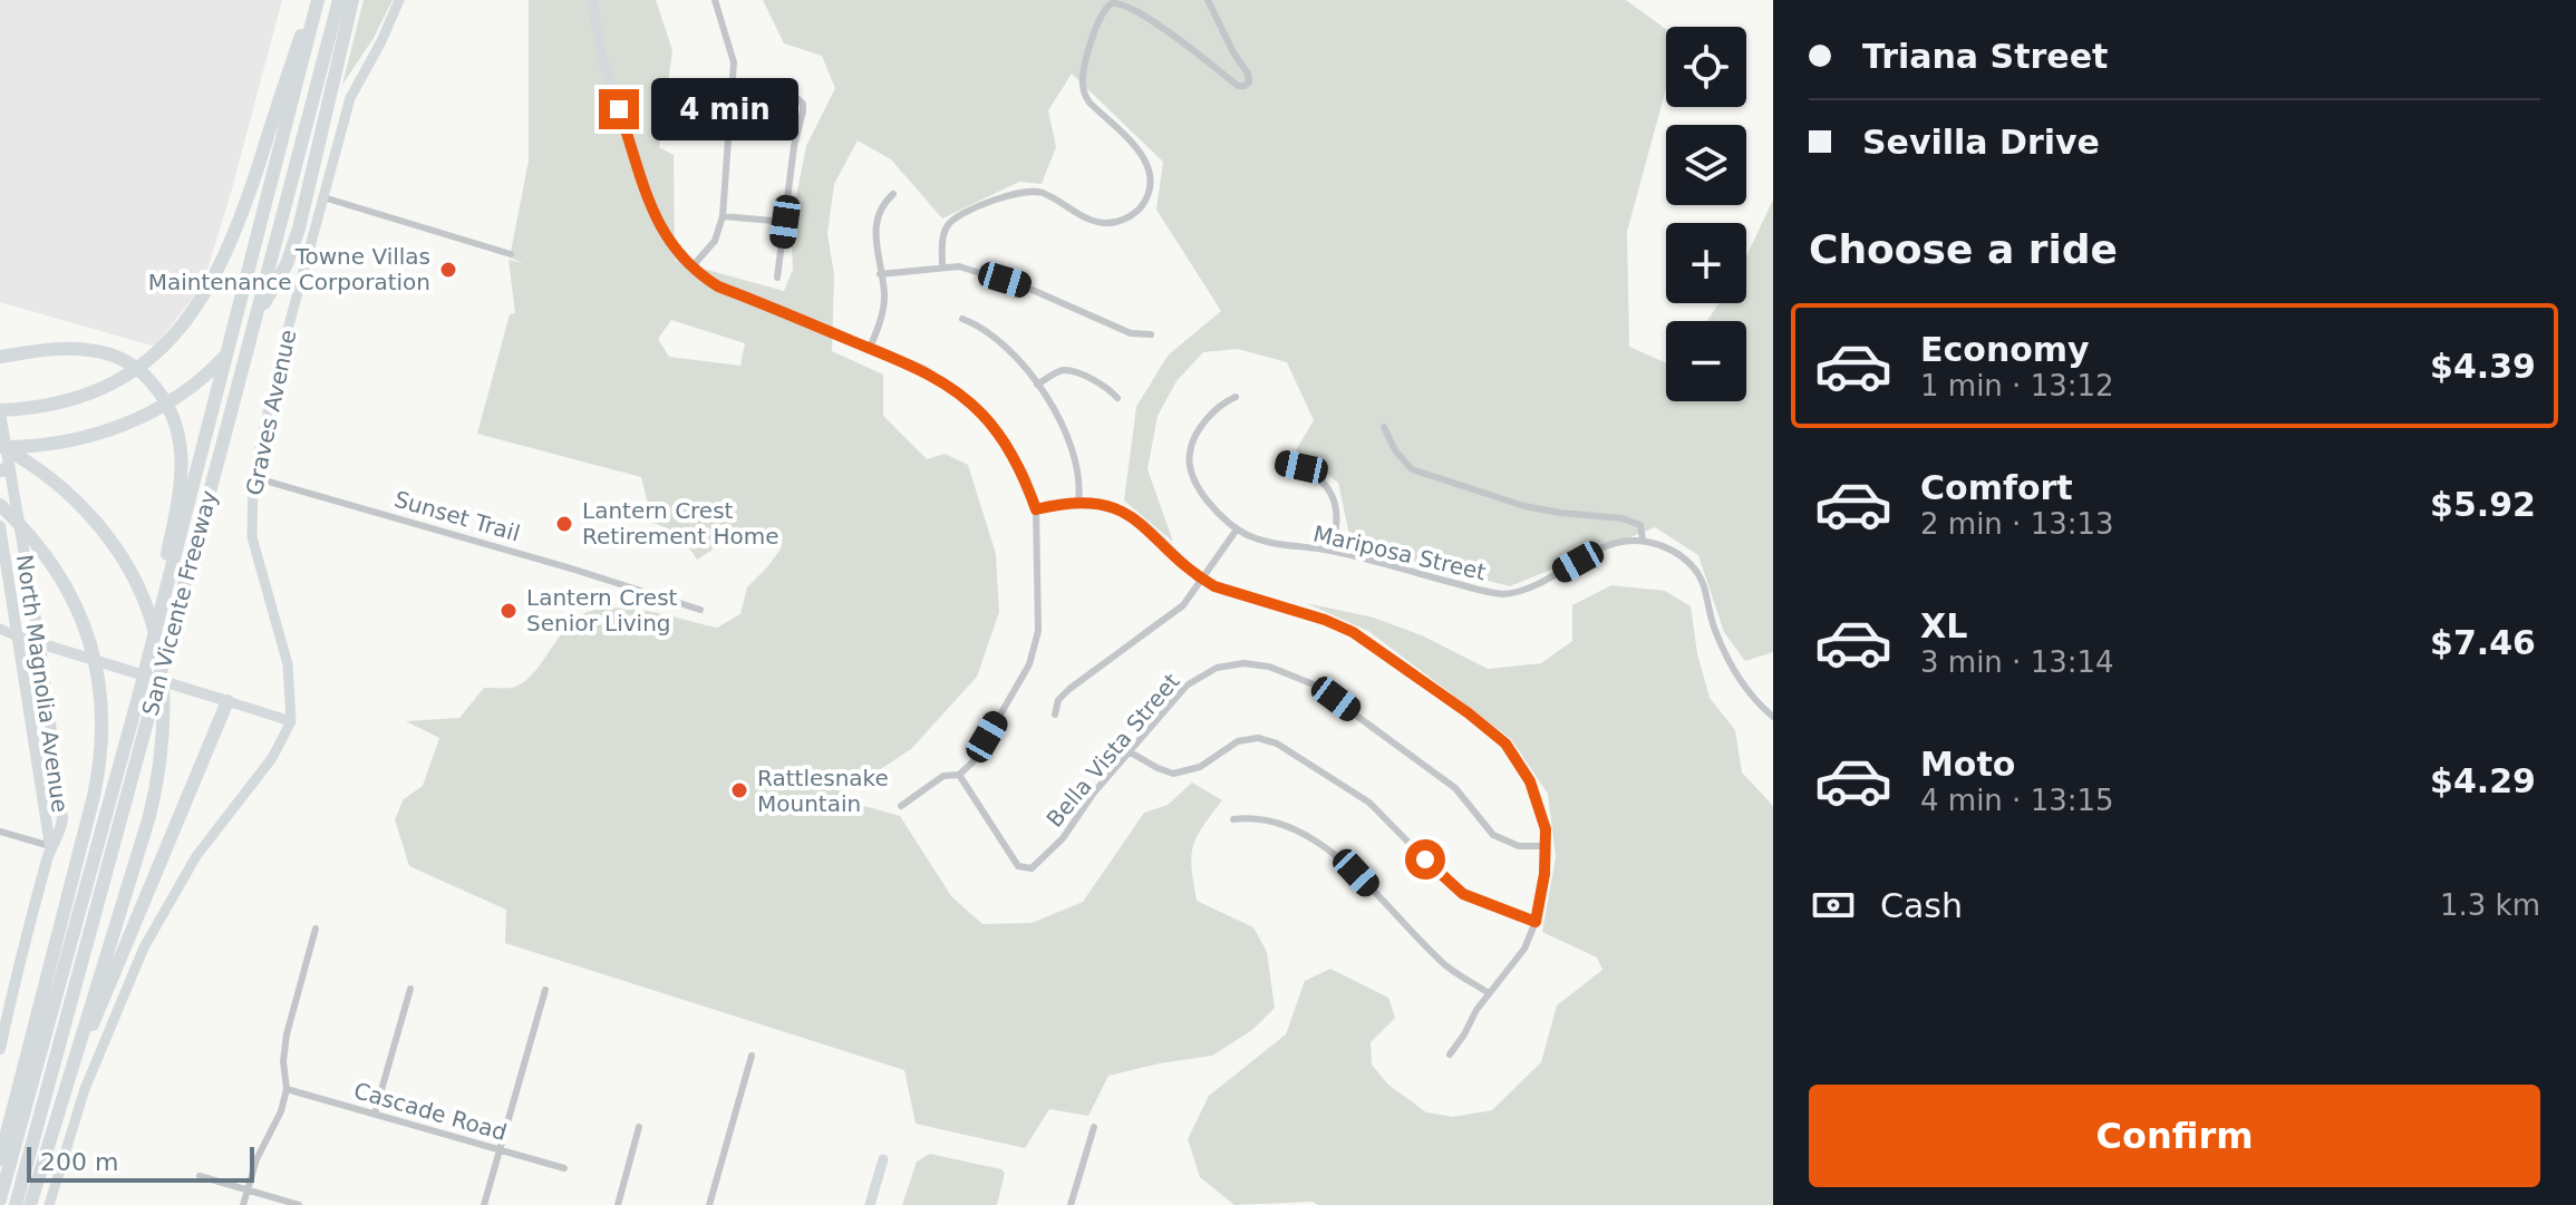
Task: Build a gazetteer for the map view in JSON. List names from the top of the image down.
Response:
{
  "streets": {
    "highway": ["San Vicente Freeway"],
    "main road": ["North Magnolia Avenue"],
    "street": [
      "Graves Avenue",
      "Sunset Trail",
      "Mariposa Street",
      "Bella Vista Street",
      "Cascade Road"
    ]
  },
  "crossings": [
    ["Graves Avenue", "Sunset Trail"]
  ],
  "places": [
    "Towne Villas Maintenance Corporation",
    "Lantern Crest Retirement Home",
    "Lantern Crest Senior Living",
    "Rattlesnake Mountain"
  ],
  "scale_bar": "200 m",
  "page": {
    "banner": ["Triana Street", "Sevilla Drive"],
    "map_buttons": ["+", "−"],
    "bubble": "4 min",
    "heading": "Choose a ride",
    "list": [
      {
        "name": "Economy",
        "note": "1 min · 13:12",
        "value": "$4.39"
      },
      {
        "name": "Comfort",
        "note": "2 min · 13:13",
        "value": "$5.92"
      },
      {
        "name": "XL",
        "note": "3 min · 13:14",
        "value": "$7.46"
      },
      {
        "name": "Moto",
        "note": "4 min · 13:15",
        "value": "$4.29"
      }
    ],
    "pay": ["Cash", "1.3 km"],
    "buttons": "Confirm",
    "scale": "200 m"
  }
}
